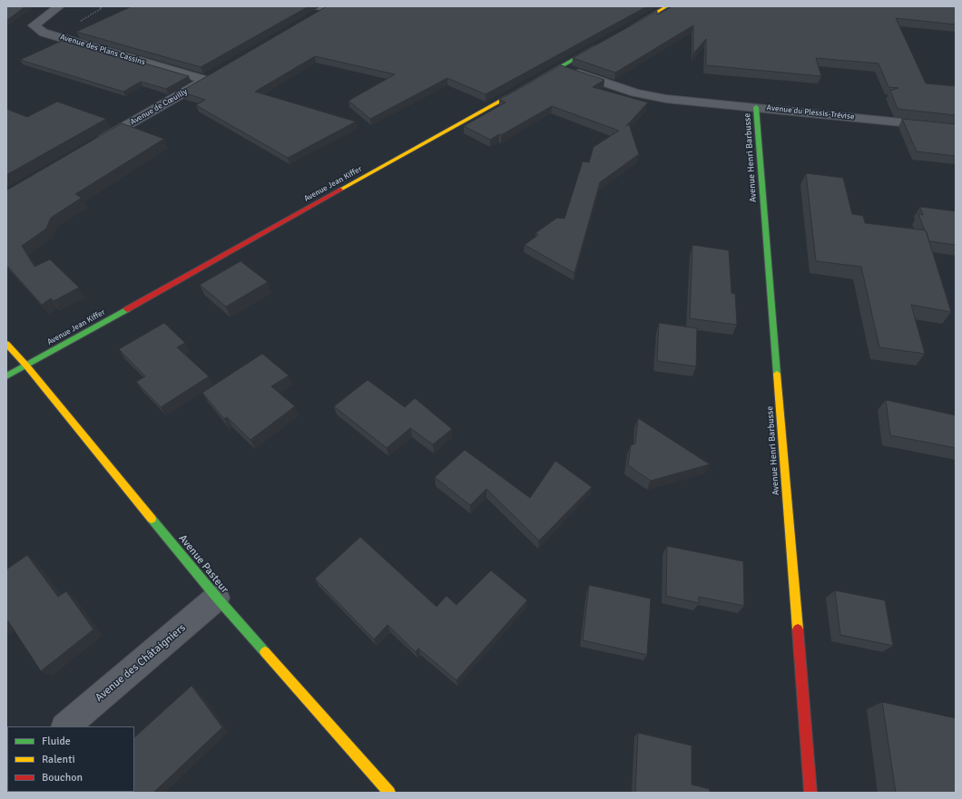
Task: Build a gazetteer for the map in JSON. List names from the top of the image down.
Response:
{
  "streets": {
    "street": [
      "Avenue des Plans Cassins",
      "Avenue de Cœuilly",
      "Avenue du Plessis-Trévise",
      "Avenue Henri Barbusse",
      "Avenue Jean Kiffer",
      "Avenue Pasteur",
      "Avenue des Châtaigniers"
    ]
  },
  "crossings": [
    ["Avenue des Plans Cassins", "Avenue de Cœuilly"],
    ["Avenue du Plessis-Trévise", "Avenue Henri Barbusse"],
    ["Avenue du Plessis-Trévise", "Avenue Jean Kiffer"],
    ["Avenue Jean Kiffer", "Avenue Pasteur"],
    ["Avenue Pasteur", "Avenue des Châtaigniers"]
  ],
  "legend": ["Fluide", "Ralenti", "Bouchon"]
}
